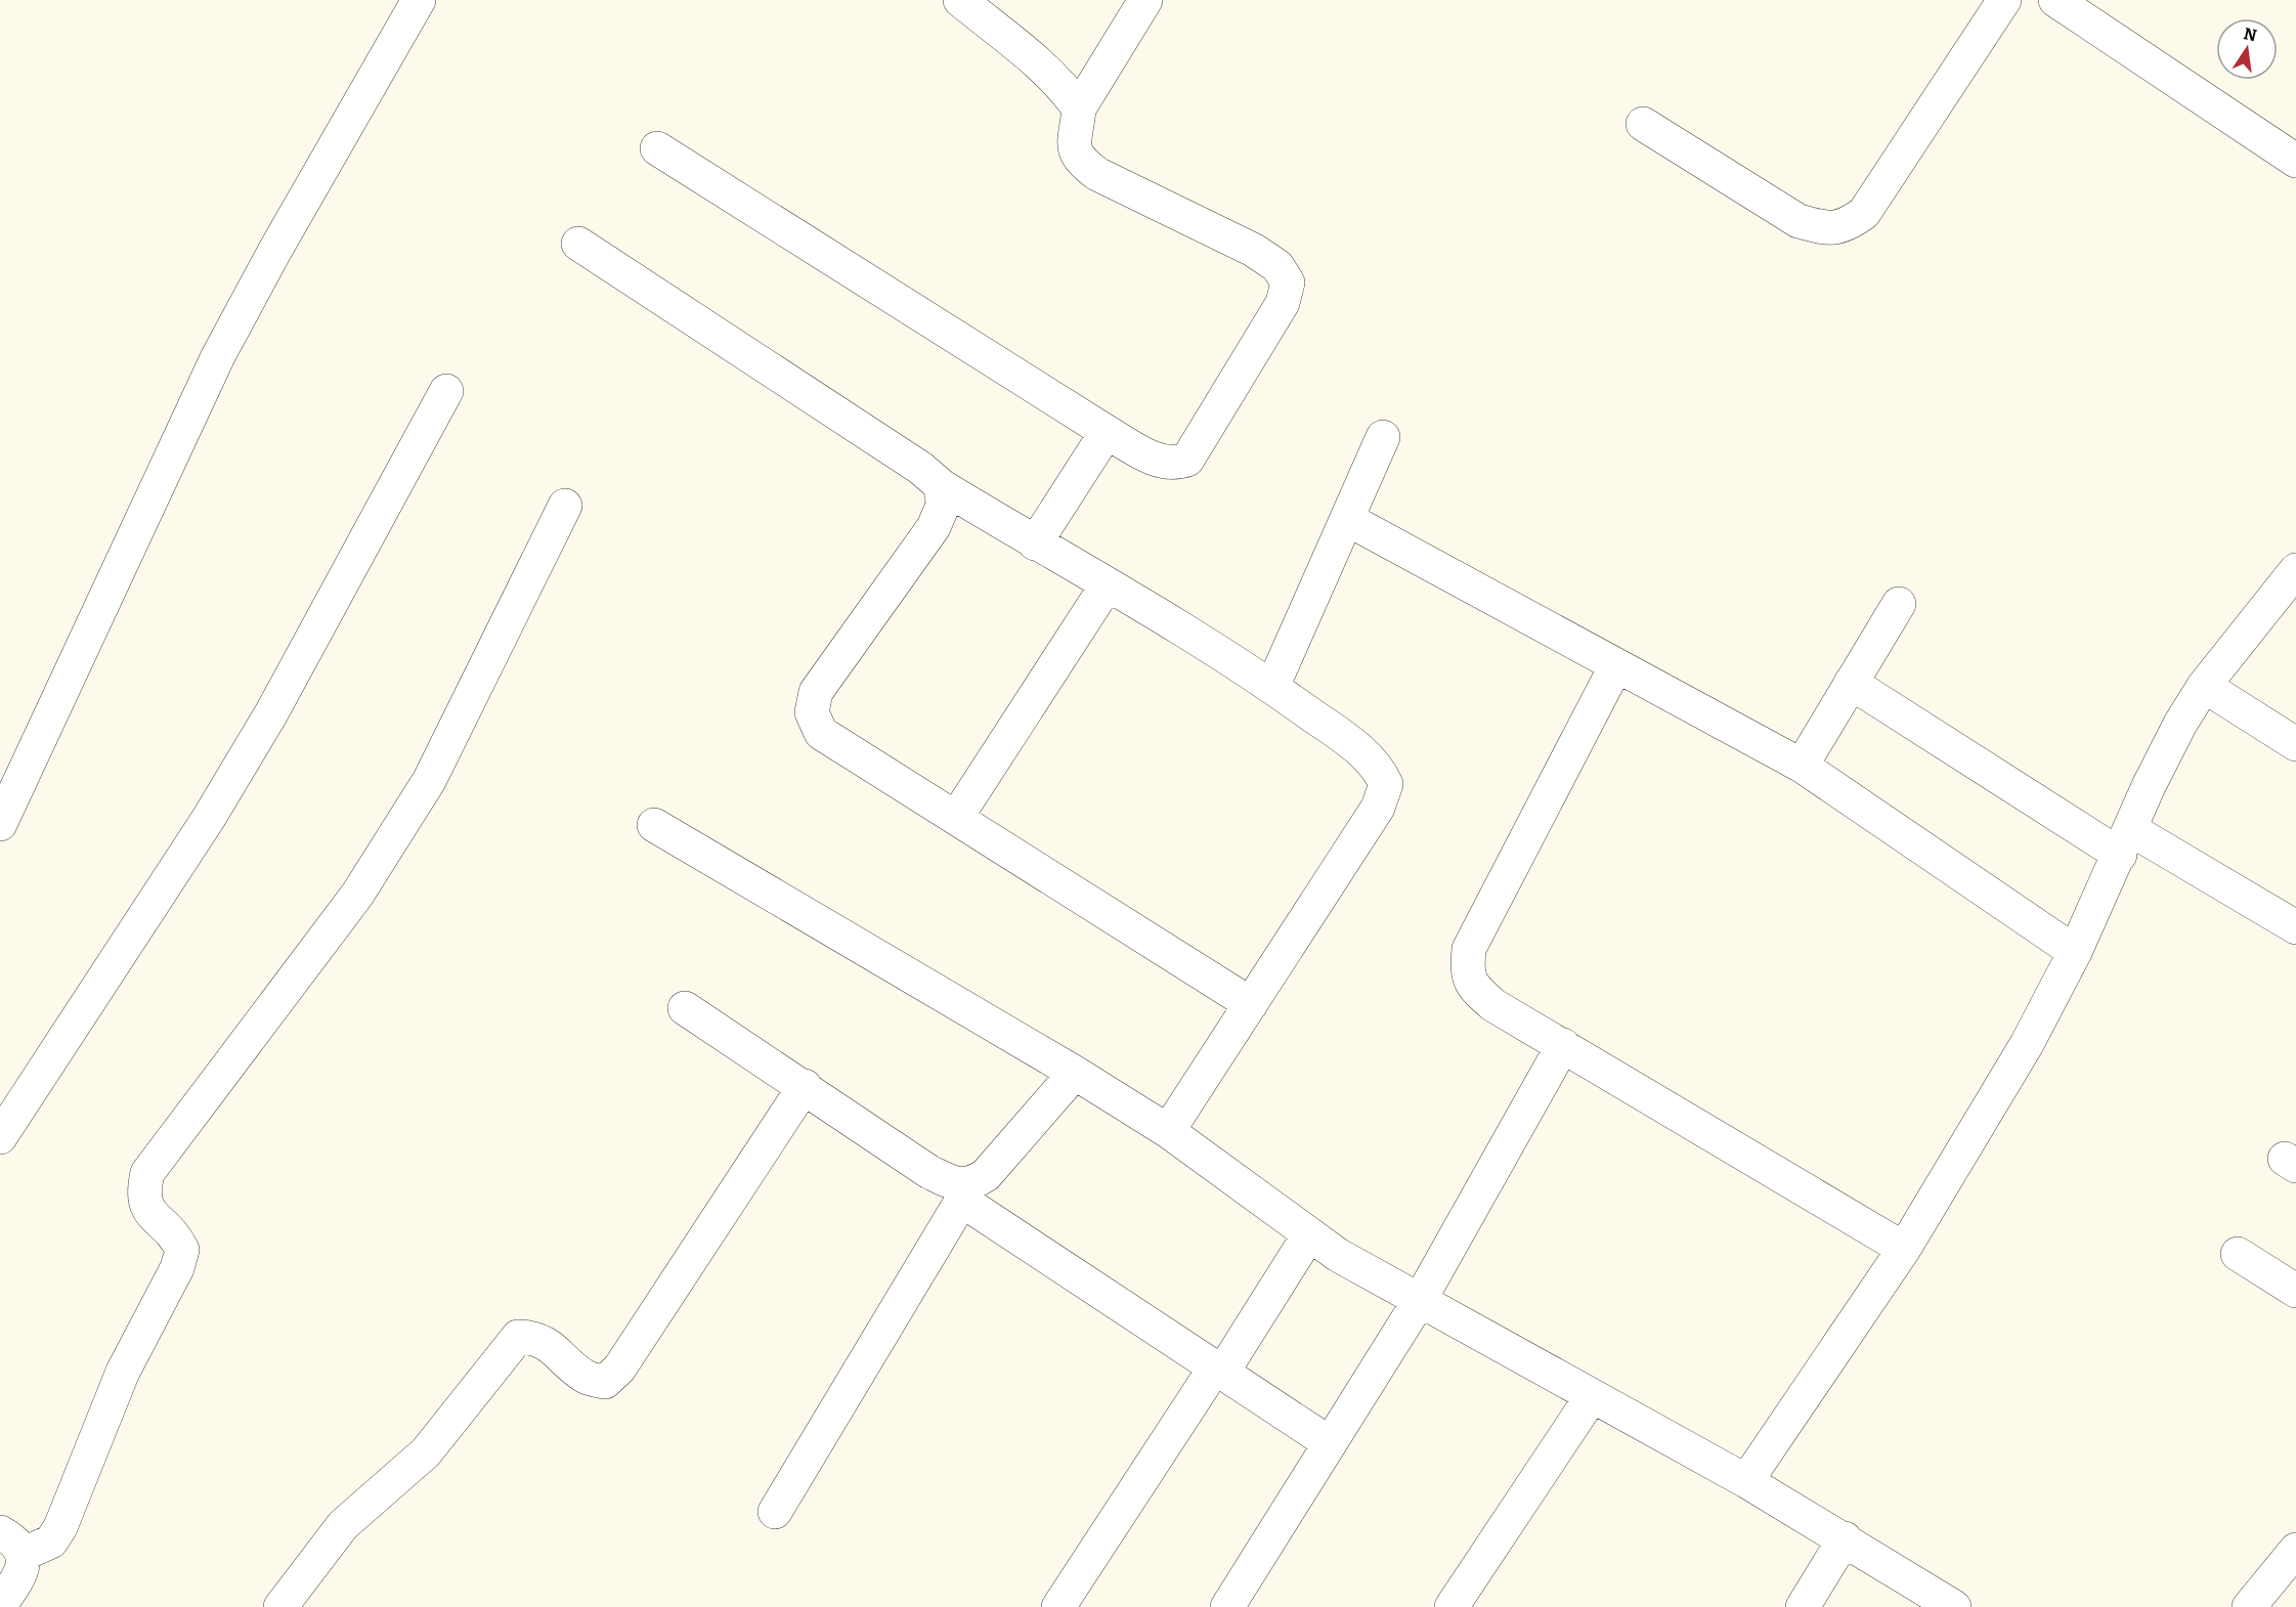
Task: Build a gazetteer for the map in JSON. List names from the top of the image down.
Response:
{
  "north": "top"
}
